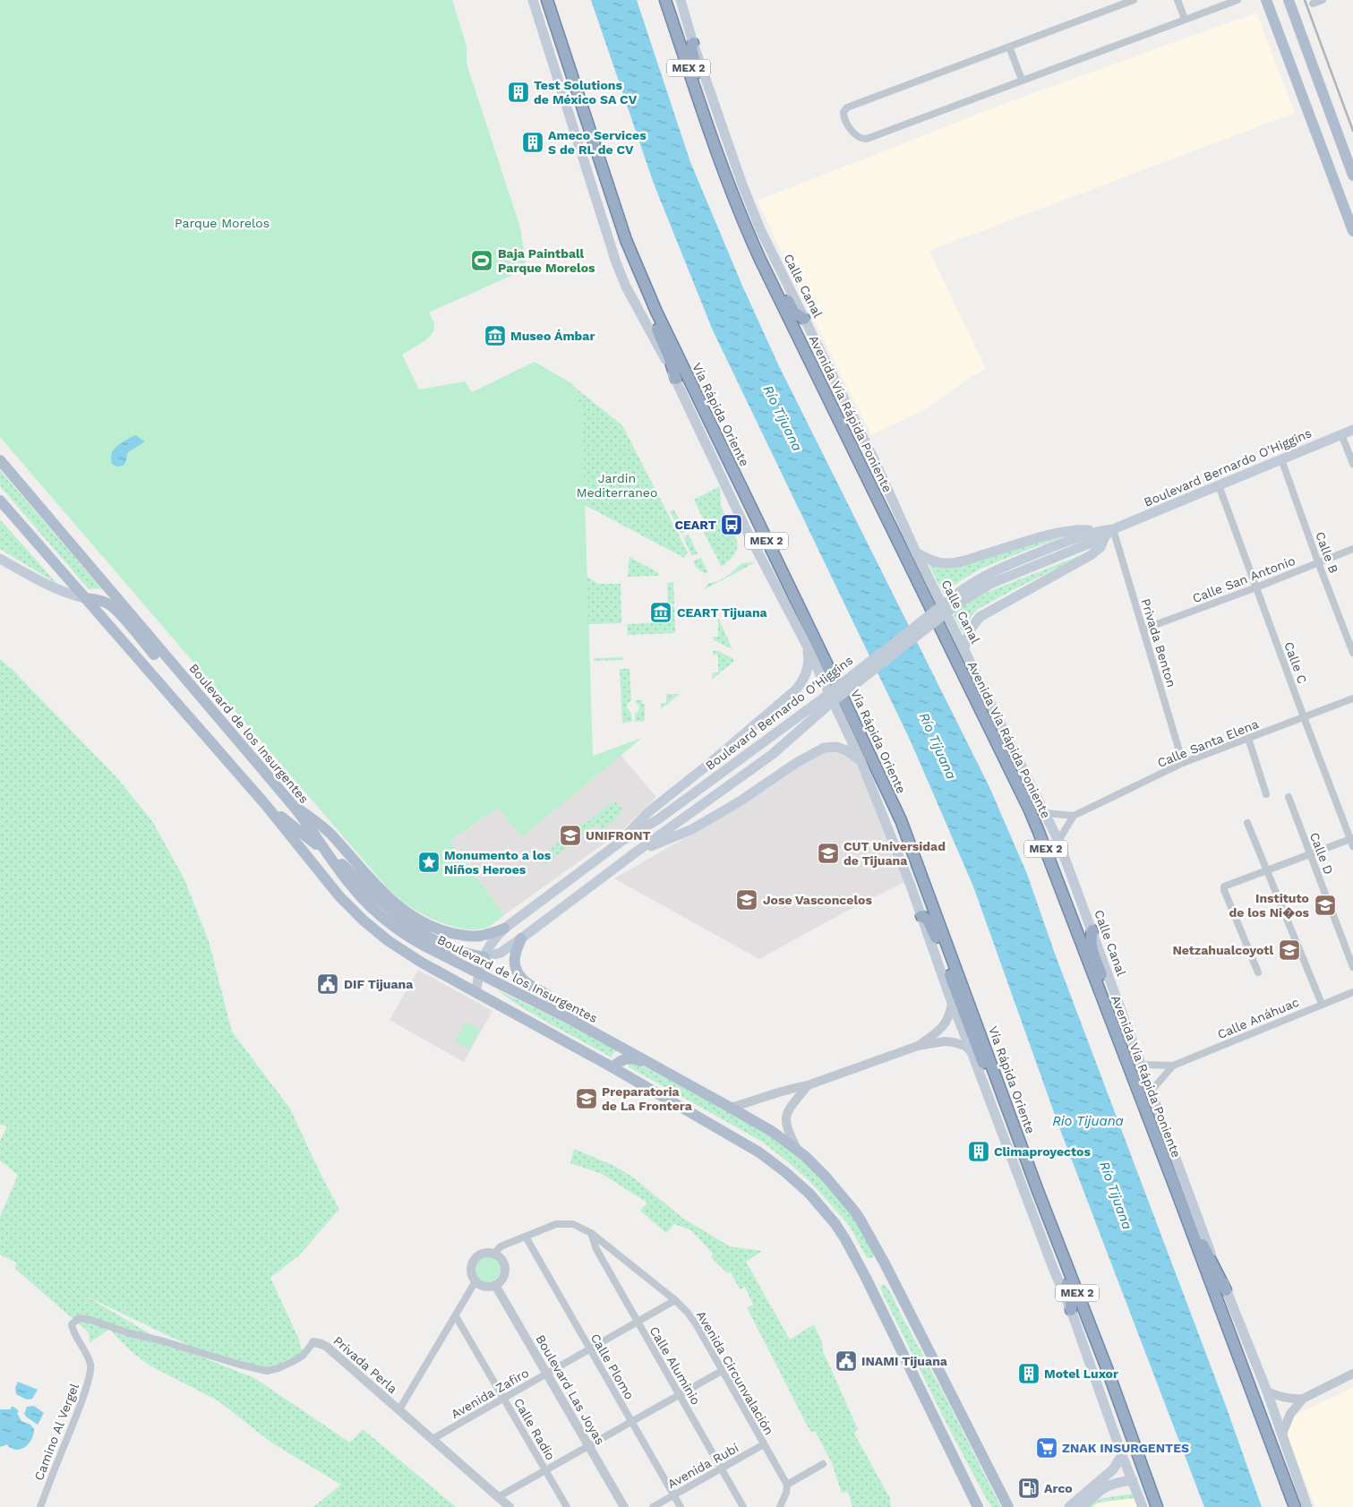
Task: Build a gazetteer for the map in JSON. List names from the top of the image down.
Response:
{
  "streets": {
    "highway": ["MEX 2", "Avenida Vía Rápida Poniente", "Vía Rápida Oriente"],
    "main road": ["Calle Canal", "Boulevard Bernardo O'Higgins", "Boulevard de los Insurgentes"],
    "street": [
      "Calle B",
      "Calle San Antonio",
      "Privada Benton",
      "Calle C",
      "Calle Santa Elena",
      "Calle D",
      "Calle Anáhuac",
      "Privada Perla",
      "Calle Aluminio",
      "Calle Plomo",
      "Avenida Circunvalación",
      "Boulevard Las Joyas",
      "Avenida Zafiro",
      "Calle Radio",
      "Camino Al Vergel",
      "Avenida Rubí"
    ]
  },
  "crossings": [
    ["Calle Canal", "Calle Anáhuac"],
    ["Boulevard Bernardo O'Higgins", "Calle B"],
    ["Boulevard Bernardo O'Higgins", "Privada Benton"],
    ["Boulevard Bernardo O'Higgins", "Calle C"],
    ["Boulevard Bernardo O'Higgins", "Boulevard de los Insurgentes"],
    ["Calle B", "Calle San Antonio"],
    ["Calle San Antonio", "Privada Benton"],
    ["Calle San Antonio", "Calle C"],
    ["Privada Benton", "Calle Santa Elena"],
    ["Calle C", "Calle Santa Elena"],
    ["Privada Perla", "Avenida Zafiro"],
    ["Privada Perla", "Camino Al Vergel"],
    ["Calle Aluminio", "Avenida Circunvalación"],
    ["Calle Aluminio", "Avenida Zafiro"],
    ["Calle Aluminio", "Avenida Rubí"],
    ["Calle Plomo", "Avenida Circunvalación"],
    ["Calle Plomo", "Avenida Zafiro"],
    ["Calle Plomo", "Avenida Rubí"],
    ["Avenida Circunvalación", "Boulevard Las Joyas"],
    ["Avenida Circunvalación", "Avenida Zafiro"],
    ["Avenida Circunvalación", "Avenida Rubí"],
    ["Boulevard Las Joyas", "Avenida Zafiro"],
    ["Avenida Zafiro", "Calle Radio"]
  ],
  "water": ["Río Tijuana", "Rio Tijuana"],
  "parks": ["Parque Morelos", "Jardin Mediterraneo"],
  "places": {
    "building": [
      "Test Solutions de México SA CV",
      "Ameco Services S de RL de CV",
      "Climaproyectos",
      "Motel Luxor"
    ],
    "sports": ["Baja Paintball Parque Morelos"],
    "museum": ["Museo Ámbar", "CEART Tijuana"],
    "bus stop": ["CEART"],
    "school or university": [
      "UNIFRONT",
      "CUT Universidad de Tijuana",
      "Jose Vasconcelos",
      "Instituto de los Ni�os",
      "Netzahualcoyotl",
      "Preparatoria de La Frontera"
    ],
    "place": ["Monumento a los Niños Heroes"],
    "public building": ["DIF Tijuana", "INAMI Tijuana"],
    "supermarket": ["ZNAK INSURGENTES"],
    "fuel station": ["Arco"]
  }
}
